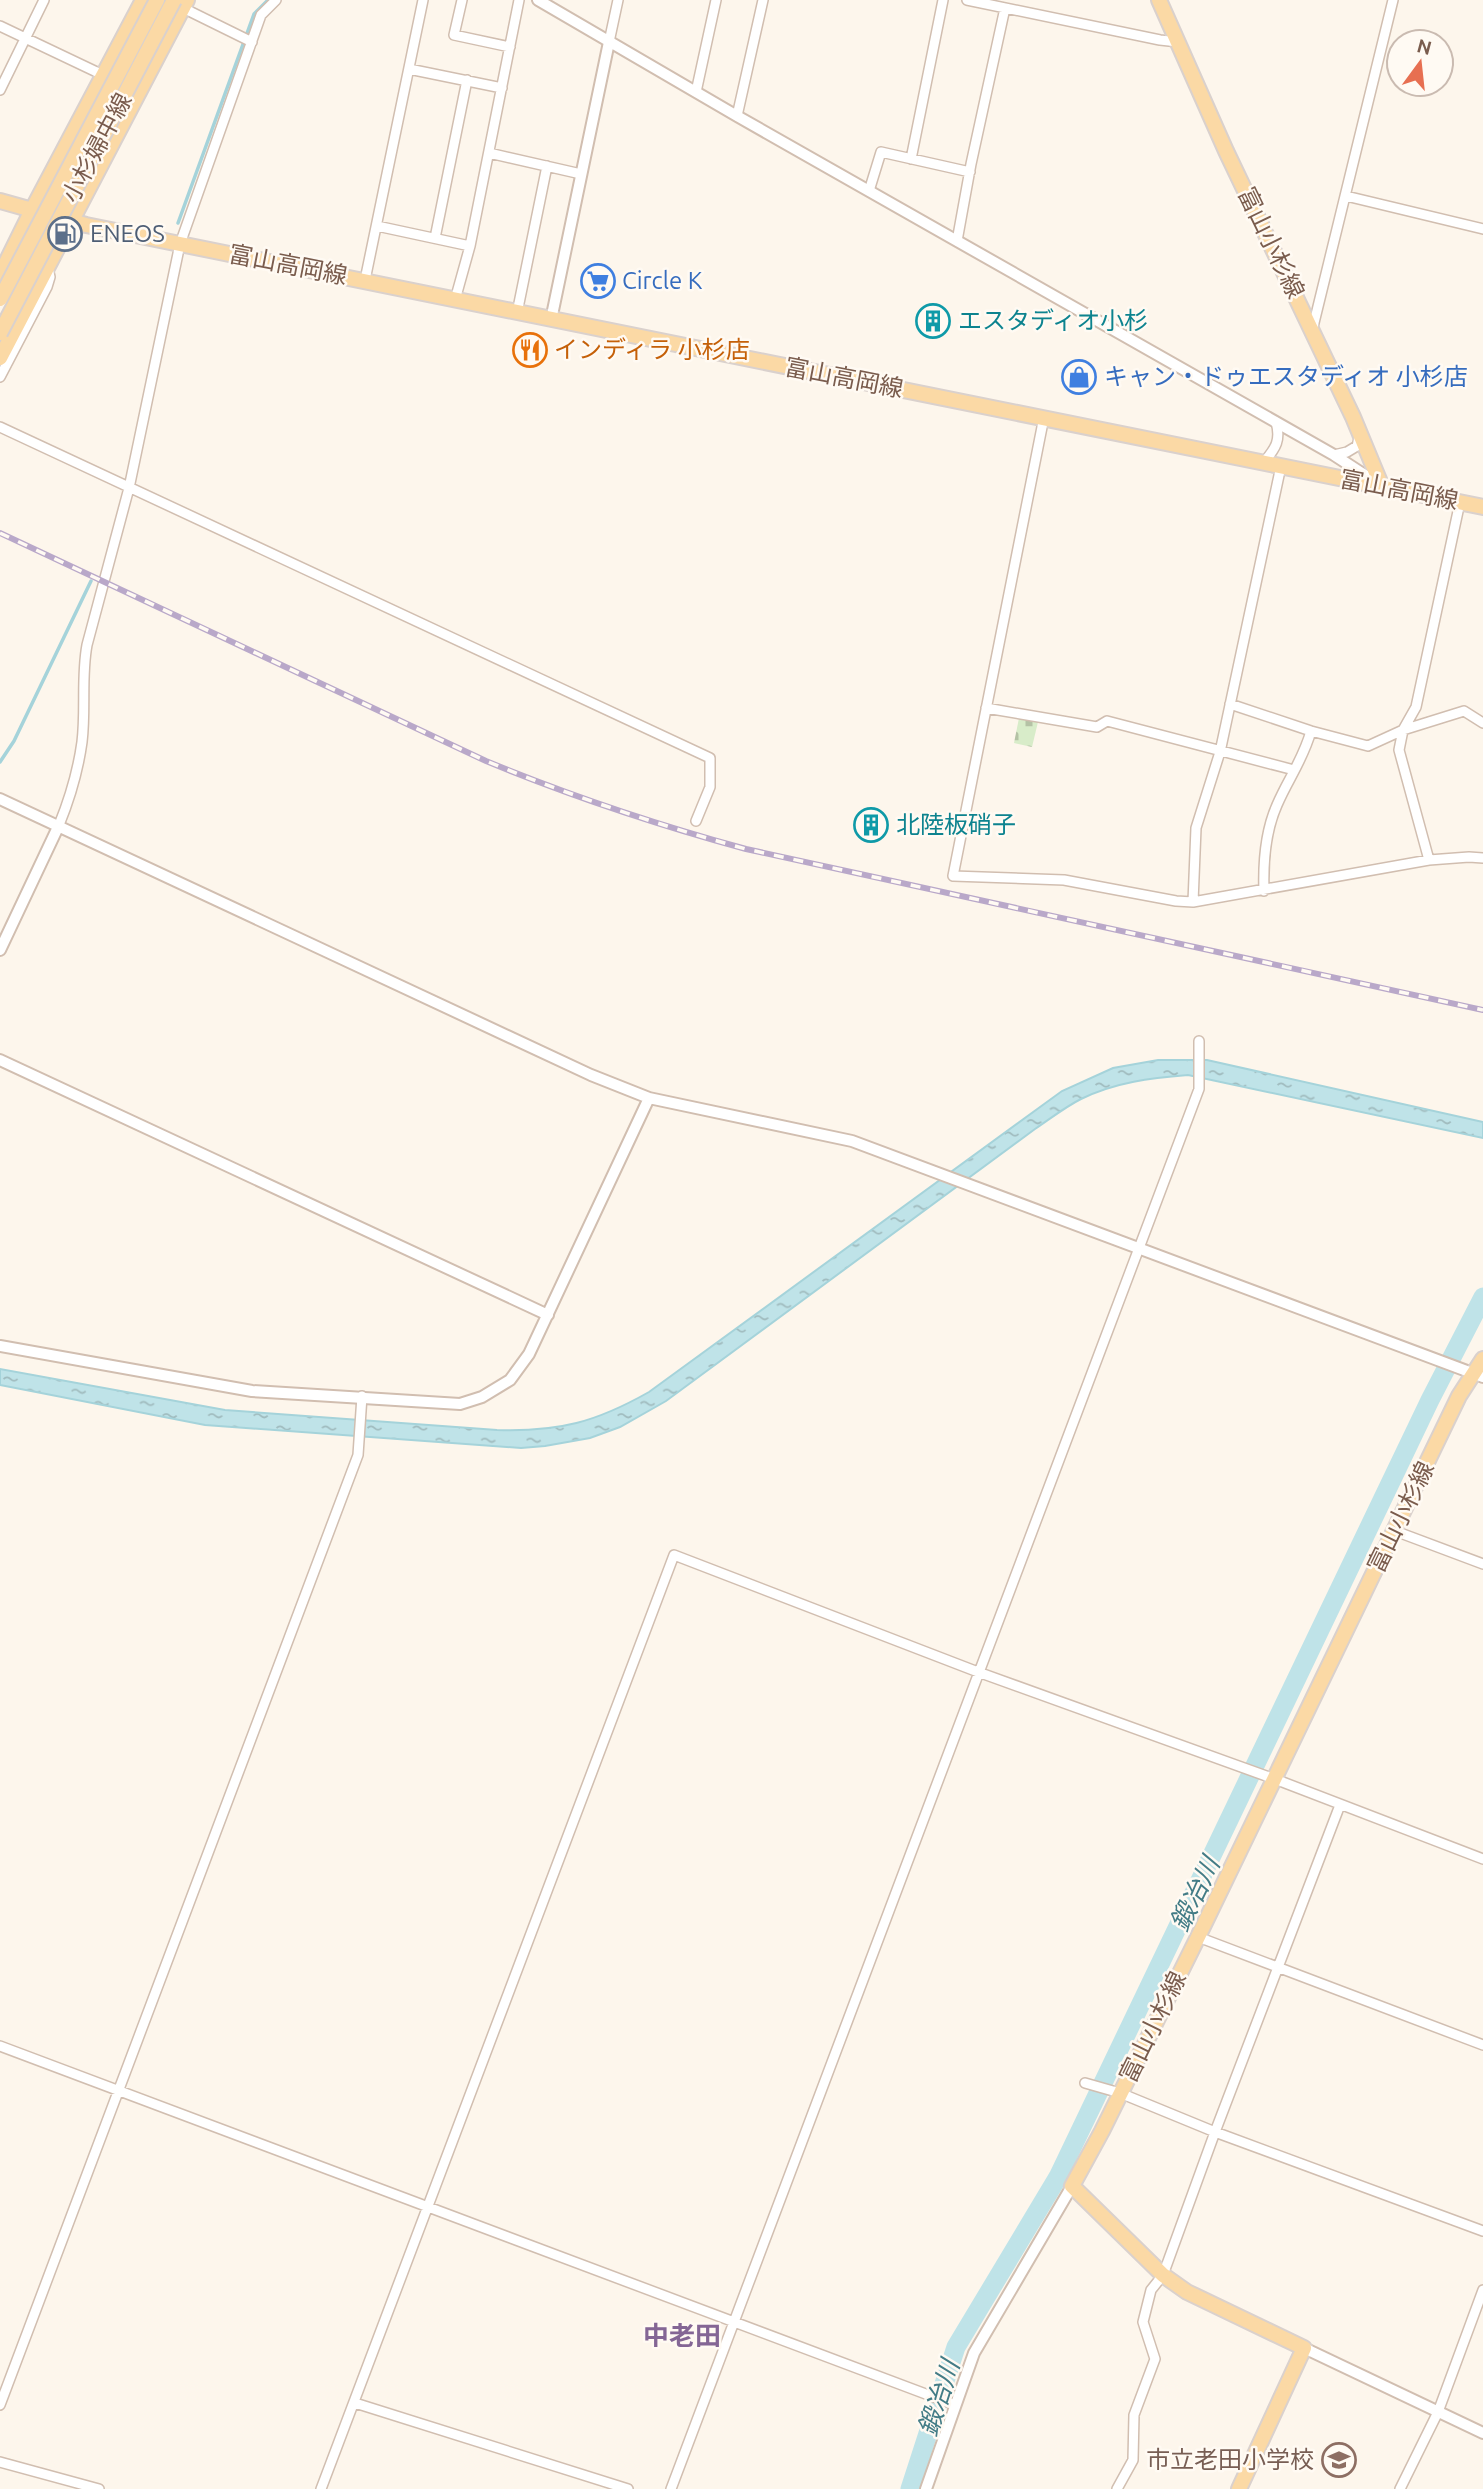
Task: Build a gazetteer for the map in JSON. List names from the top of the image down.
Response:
{
  "streets": {
    "main road": ["小杉婦中線", "富山小杉線", "富山高岡線"]
  },
  "crossings": [
    ["富山小杉線", "富山高岡線"]
  ],
  "districts": ["中老田"],
  "water": ["鍛冶川"],
  "places": {
    "fuel station": ["ENEOS"],
    "supermarket": ["Circle K"],
    "building": ["エスタディオ小杉", "北陸板硝子"],
    "restaurant": ["インディラ 小杉店"],
    "shop": ["キャン・ドゥエスタディオ 小杉店"],
    "school or university": ["市立老田小学校"]
  },
  "north": "top"
}
